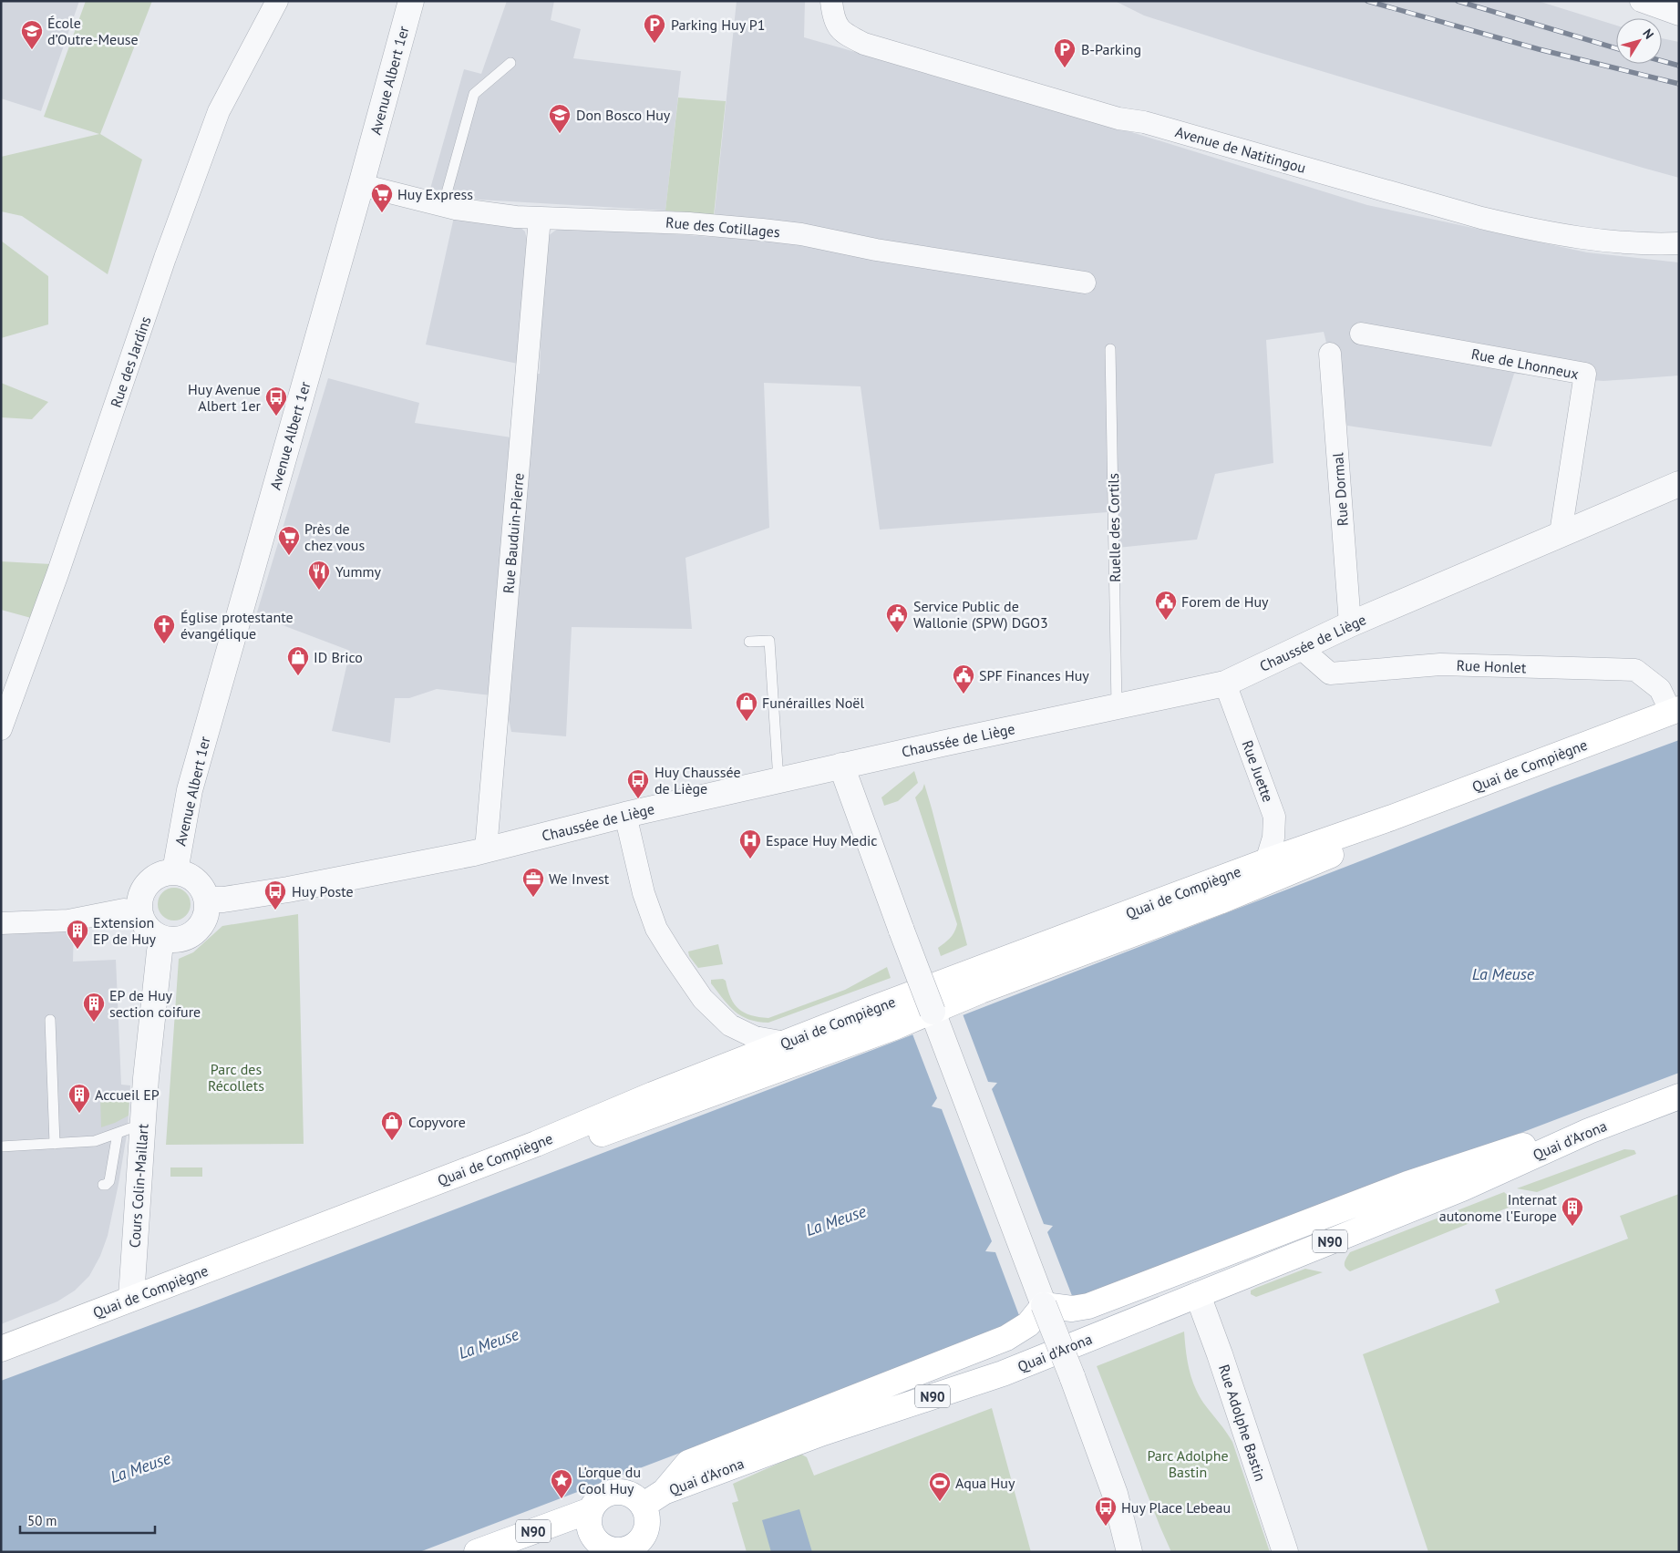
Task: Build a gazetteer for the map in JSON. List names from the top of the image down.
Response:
{
  "streets": {
    "main road": ["Quai de Compiègne", "Quai d'Arona", "N90"],
    "street": [
      "Avenue Albert 1er",
      "Avenue de Natitingou",
      "Rue des Cotillages",
      "Rue des Jardins",
      "Rue de Lhonneux",
      "Rue Dormal",
      "Rue Bauduin-Pierre",
      "Chaussée de Liège",
      "Rue Honlet",
      "Rue Juette",
      "Cours Colin-Maillart",
      "Rue Adolphe Bastin"
    ],
    "lane": ["Ruelle des Cortils"]
  },
  "crossings": [
    ["Avenue Albert 1er", "Rue des Cotillages"],
    ["Avenue Albert 1er", "Chaussée de Liège"],
    ["Avenue Albert 1er", "Cours Colin-Maillart"],
    ["Rue des Cotillages", "Rue Bauduin-Pierre"],
    ["Rue de Lhonneux", "Chaussée de Liège"],
    ["Rue Dormal", "Chaussée de Liège"],
    ["Ruelle des Cortils", "Chaussée de Liège"],
    ["Rue Bauduin-Pierre", "Chaussée de Liège"],
    ["Chaussée de Liège", "Rue Honlet"],
    ["Chaussée de Liège", "Rue Juette"],
    ["Chaussée de Liège", "Cours Colin-Maillart"],
    ["Rue Honlet", "Quai de Compiègne"],
    ["Quai de Compiègne", "Rue Juette"],
    ["Quai de Compiègne", "Cours Colin-Maillart"],
    ["Quai d'Arona", "N90"],
    ["Quai d'Arona", "Rue Adolphe Bastin"]
  ],
  "water": ["La Meuse"],
  "parks": ["Parc des Récollets", "Parc Adolphe Bastin"],
  "places": {
    "parking": ["Parking Huy P1", "B-Parking"],
    "school or university": ["École d’Outre-Meuse", "Don Bosco Huy"],
    "supermarket": ["Huy Express", "Près de chez vous"],
    "bus stop": [
      "Huy Avenue Albert 1er",
      "Huy Chaussée de Liège",
      "Huy Poste",
      "Huy Place Lebeau"
    ],
    "restaurant": ["Yummy"],
    "public building": ["Forem de Huy", "Service Public de Wallonie (SPW) DGO3", "SPF Finances Huy"],
    "church": ["Église protestante évangélique"],
    "shop": ["ID Brico", "Funérailles Noël", "Copyvore"],
    "hospital": ["Espace Huy Medic"],
    "office": ["We Invest"],
    "building": [
      "Extension EP de Huy",
      "EP de Huy section coifure",
      "Accueil EP",
      "Internat autonome l'Europe"
    ],
    "place": ["L'orque du Cool Huy"],
    "sports": ["Aqua Huy"]
  },
  "scale_bar": "50 m",
  "north": "top right"
}
